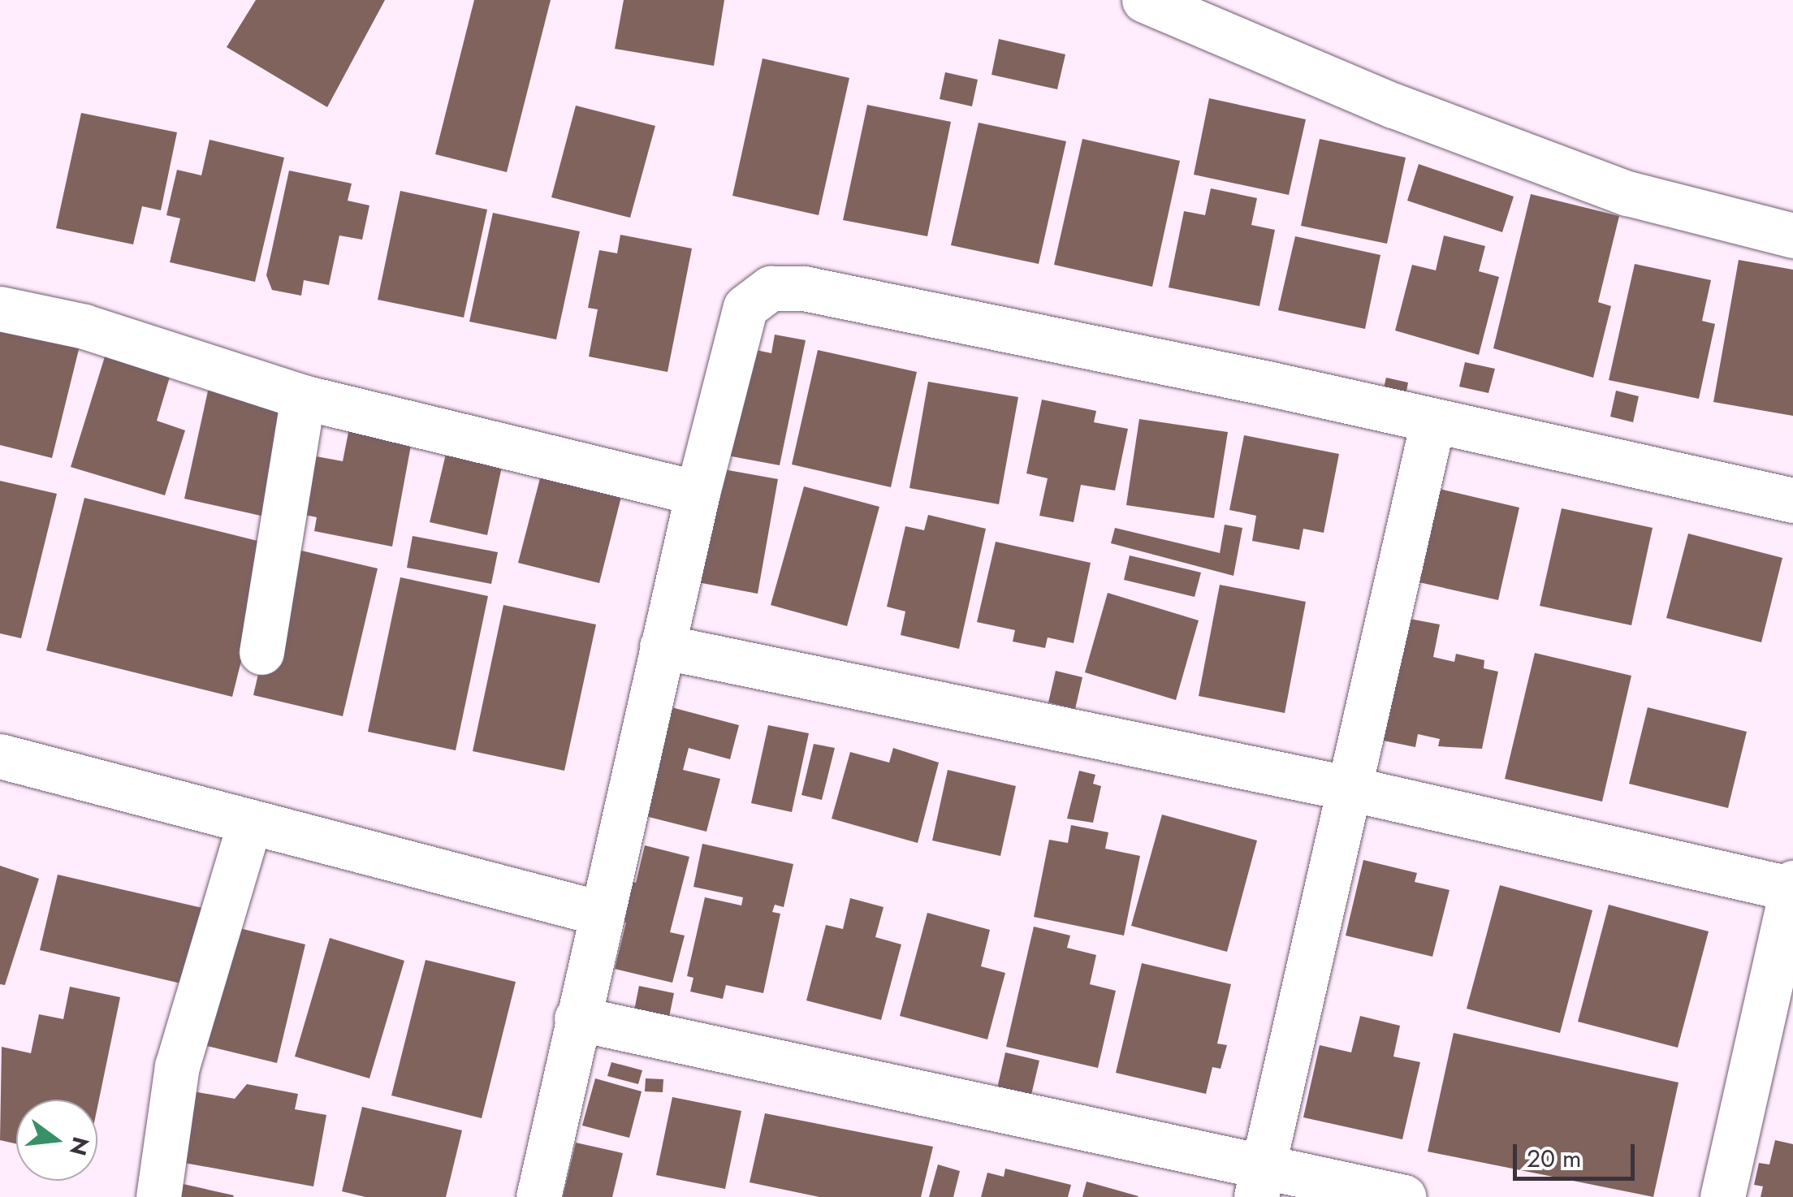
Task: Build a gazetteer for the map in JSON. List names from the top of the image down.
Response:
{
  "scale_bar": "20 m",
  "north": "right"
}
